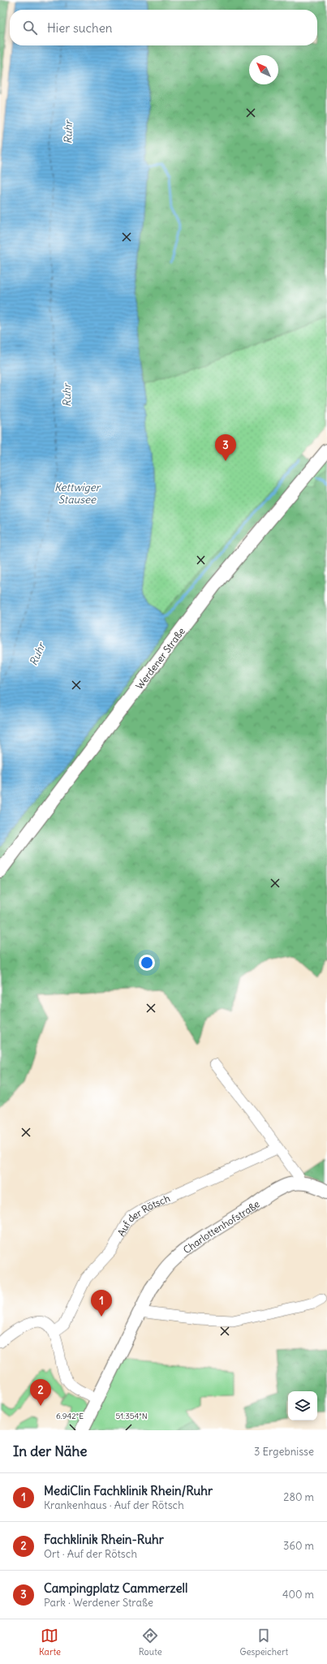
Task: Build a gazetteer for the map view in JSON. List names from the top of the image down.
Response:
{
  "streets": {
    "main road": ["Werdener Straße", "Charlottenhofstraße"],
    "street": ["Auf der Rötsch"]
  },
  "water": ["Ruhr", "Kettwiger Stausee"],
  "north": "top left",
  "page": {
    "search": "Hier suchen",
    "pins": ["3", "1", "2"],
    "heading": ["In der Nähe", "3 Ergebnisse"],
    "list": [
      {
        "mark": "1",
        "name": "MediClin Fachklinik Rhein/Ruhr",
        "note": "Krankenhaus · Auf der Rötsch",
        "value": "280 m"
      },
      {
        "mark": "2",
        "name": "Fachklinik Rhein-Ruhr",
        "note": "Ort · Auf der Rötsch",
        "value": "360 m"
      },
      {
        "mark": "3",
        "name": "Campingplatz Cammerzell",
        "note": "Park · Werdener Straße",
        "value": "400 m"
      }
    ],
    "nav": ["Karte", "Route", "Gespeichert"]
  },
  "coordinates": ["6.942°E", "51.354°N"]
}
